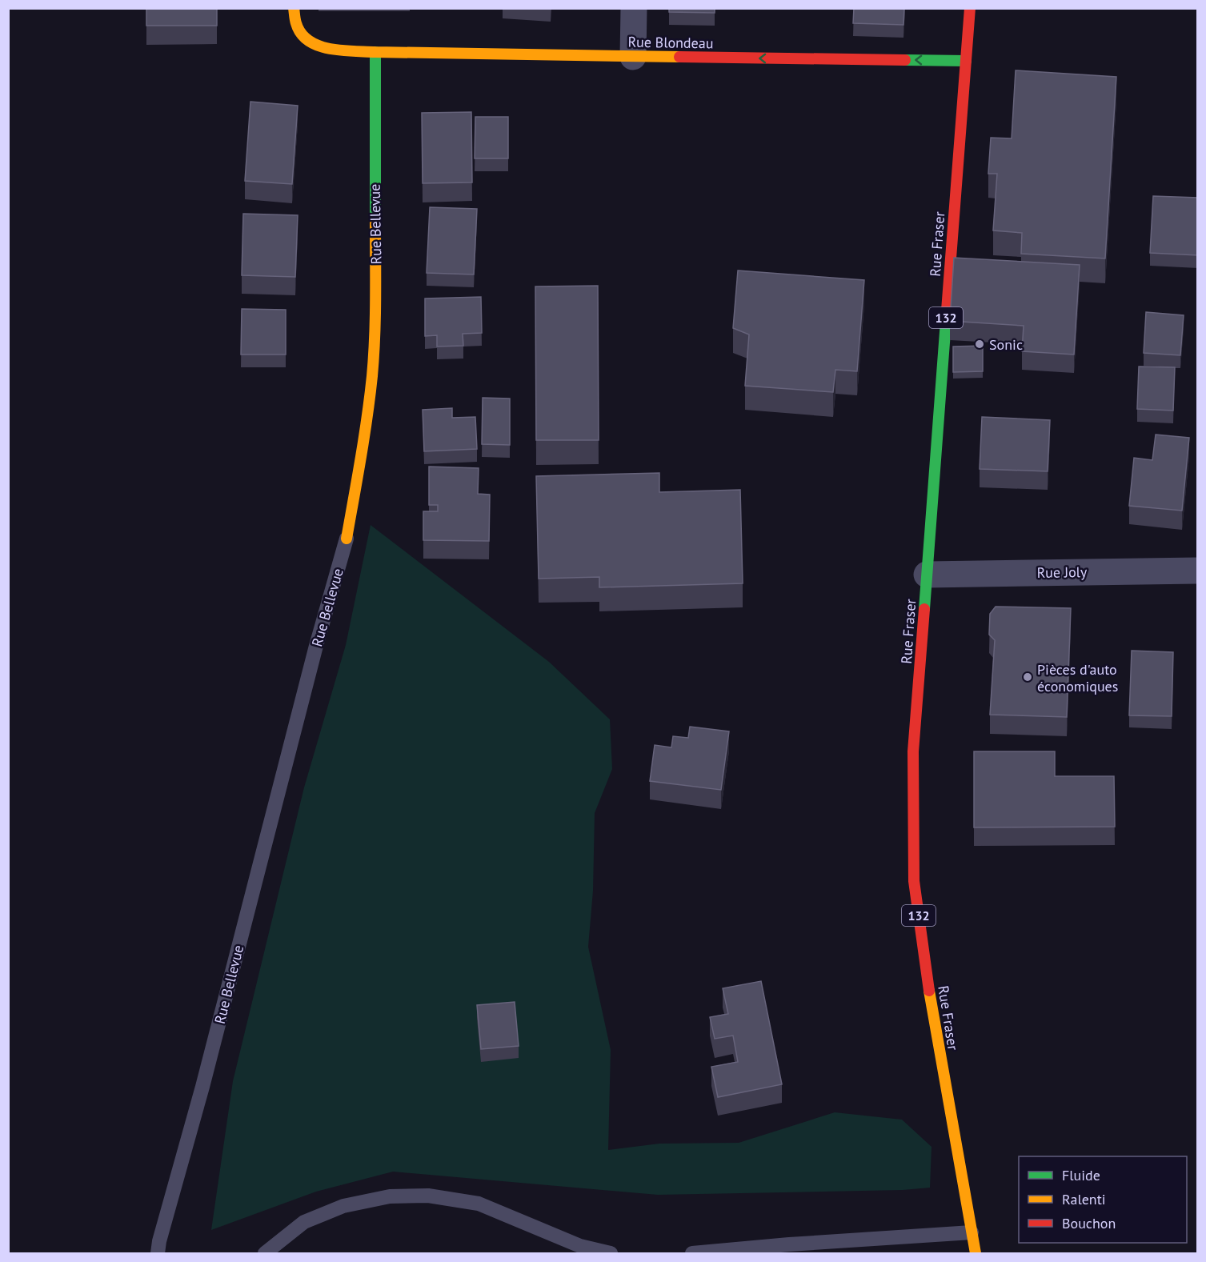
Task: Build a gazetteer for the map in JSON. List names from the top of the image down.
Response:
{
  "streets": {
    "main road": [
      "Rue Blondeau",
      "Rue Bellevue",
      "Rue Fraser",
      "132"
    ],
    "street": ["Rue Joly"]
  },
  "crossings": [
    ["Rue Blondeau", "Rue Bellevue"],
    ["Rue Blondeau", "Rue Fraser"],
    ["Rue Fraser", "Rue Joly"]
  ],
  "one_way": ["Rue Blondeau"],
  "places": ["Sonic", "Pièces d'auto économiques"],
  "legend": ["Fluide", "Ralenti", "Bouchon"]
}
